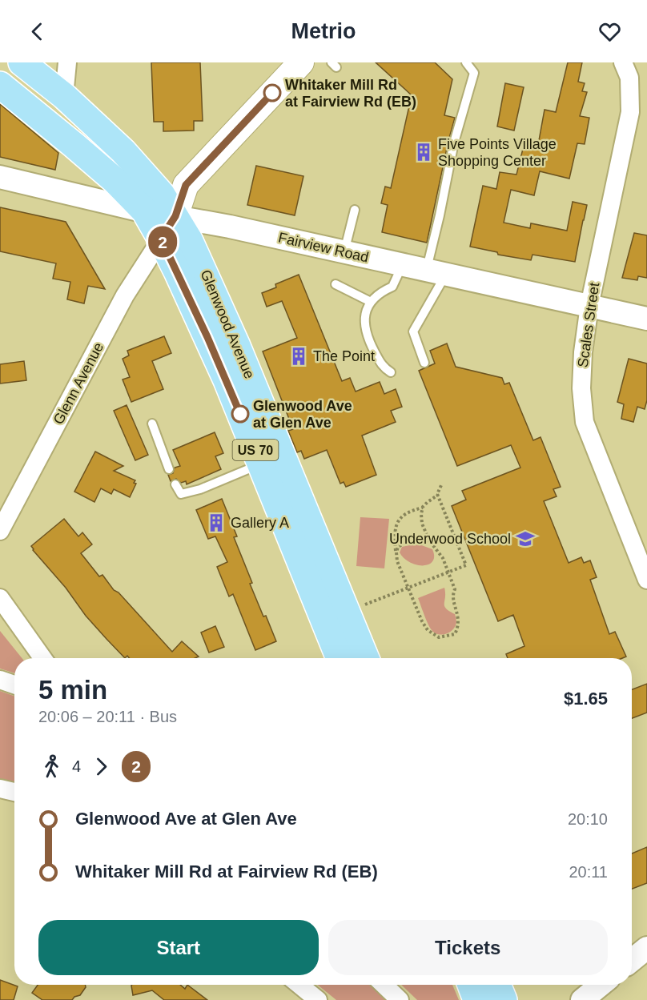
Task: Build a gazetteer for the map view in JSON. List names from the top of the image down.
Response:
{
  "streets": {
    "main road": ["Glenwood Avenue", "US 70"],
    "street": ["Fairview Road", "Scales Street", "Glenn Avenue"]
  },
  "crossings": [
    ["Fairview Road", "Glenwood Avenue"],
    ["Fairview Road", "Scales Street"],
    ["Glenwood Avenue", "Glenn Avenue"]
  ],
  "places": {
    "other": ["Whitaker Mill Rd at Fairview Rd (EB)", "Glenwood Ave at Glen Ave"],
    "building": ["Five Points Village Shopping Center", "The Point", "Gallery A"],
    "school or university": ["Underwood School"]
  },
  "lines": ["bus line 2"],
  "page": {
    "header": "Metrio",
    "on_map": "2",
    "heading": ["5 min", "20:06 – 20:11 · Bus", "$1.65"],
    "legs": ["4", "2"],
    "list": [
      {
        "name": "Glenwood Ave at Glen Ave",
        "value": "20:10"
      },
      {
        "name": "Whitaker Mill Rd at Fairview Rd (EB)",
        "value": "20:11"
      }
    ],
    "buttons": ["Start", "Tickets"]
  }
}
